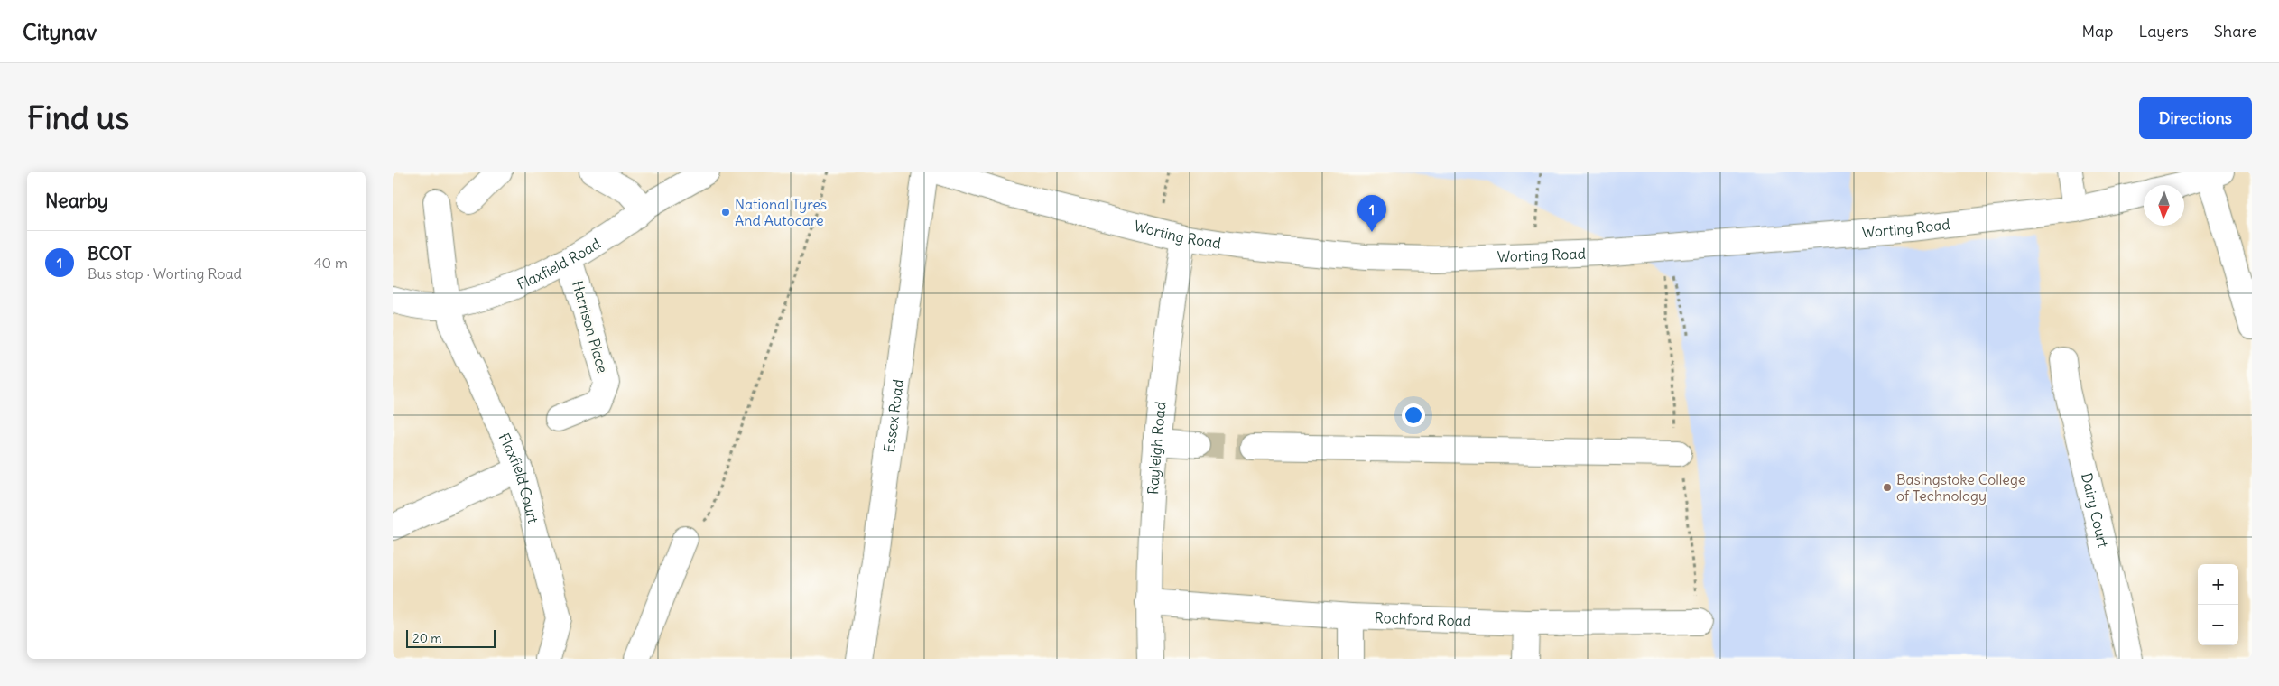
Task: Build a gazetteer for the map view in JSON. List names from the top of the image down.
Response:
{
  "streets": {
    "street": [
      "Worting Road",
      "Flaxfield Road",
      "Harrison Place",
      "Essex Road",
      "Rayleigh Road",
      "Flaxfield Court",
      "Dairy Court",
      "Rochford Road"
    ]
  },
  "crossings": [
    ["Worting Road", "Rayleigh Road"],
    ["Flaxfield Road", "Harrison Place"],
    ["Flaxfield Road", "Flaxfield Court"],
    ["Rayleigh Road", "Rochford Road"]
  ],
  "places": ["National Tyres And Autocare", "Basingstoke College of Technology"],
  "scale_bar": "20 m",
  "north": "bottom",
  "page": {
    "header": "Citynav",
    "nav": ["Map", "Layers", "Share"],
    "buttons": "Directions",
    "title": "Find us",
    "heading": "Nearby",
    "pins": "1",
    "list": [
      {
        "mark": "1",
        "name": "BCOT",
        "note": "Bus stop · Worting Road",
        "value": "40 m"
      }
    ],
    "map_buttons": ["+", "−"],
    "scale": "20 m"
  }
}
